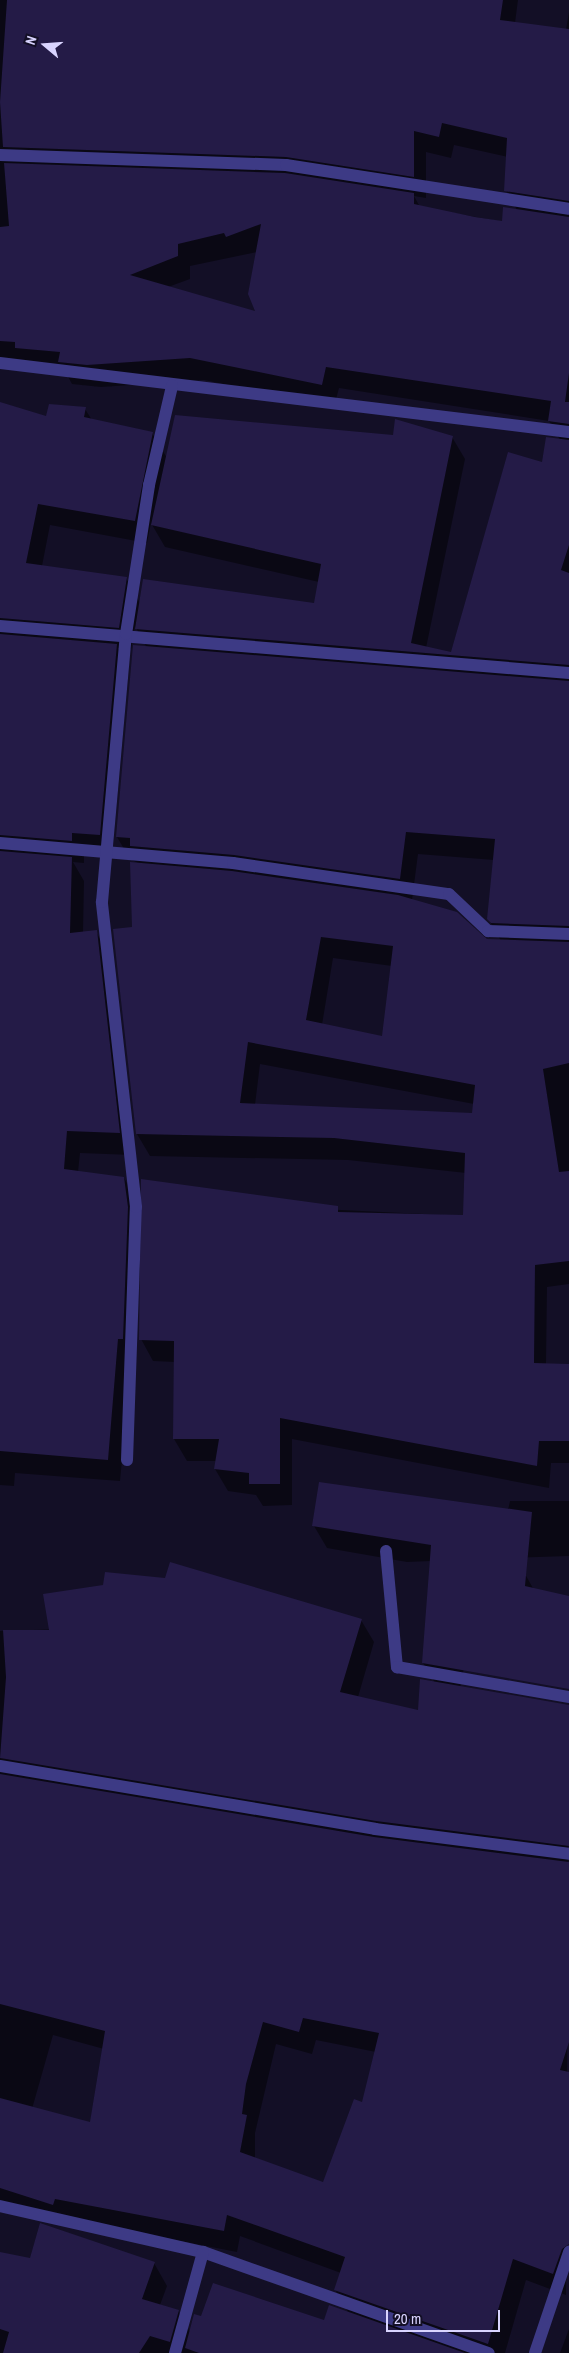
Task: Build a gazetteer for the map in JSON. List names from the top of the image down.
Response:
{
  "scale_bar": "20 m",
  "north": "left"
}
